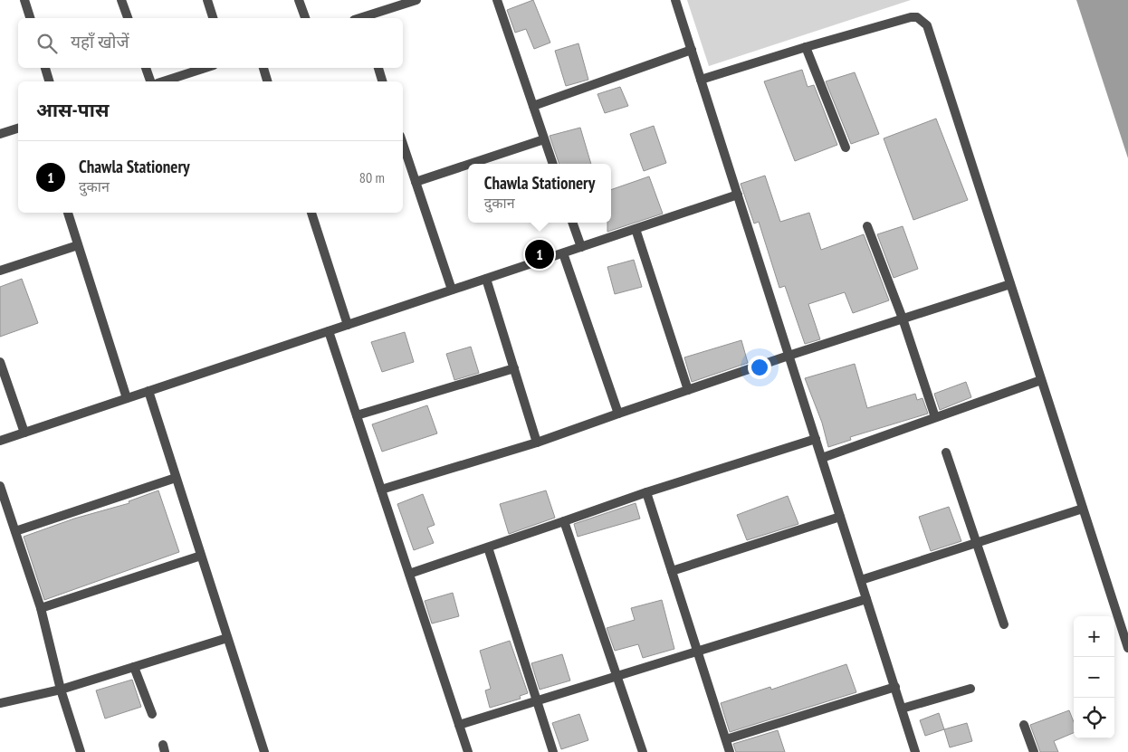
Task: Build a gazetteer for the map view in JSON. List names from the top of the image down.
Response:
{
  "page": {
    "search": "यहाँ खोजें",
    "heading": "आस-पास",
    "list": [
      {
        "mark": "1",
        "name": "Chawla Stationery",
        "note": "दुकान",
        "value": "80 m"
      }
    ],
    "popup": ["Chawla Stationery", "दुकान"],
    "pins": "1",
    "map_buttons": ["+", "−"]
  }
}
